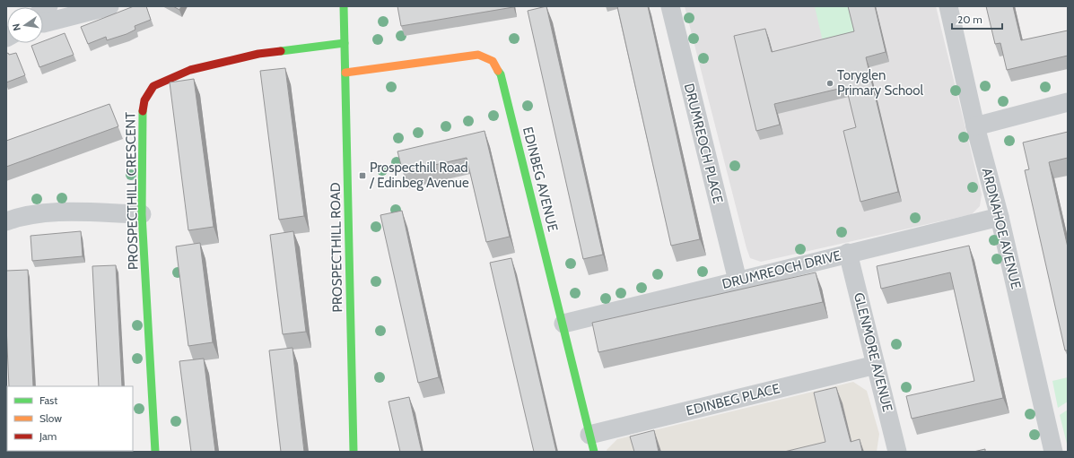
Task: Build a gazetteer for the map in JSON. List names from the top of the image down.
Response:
{
  "streets": {
    "street": [
      "DRUMREOCH PLACE",
      "EDINBEG AVENUE",
      "PROSPECTHILL CRESCENT",
      "ARDNAHOE AVENUE",
      "PROSPECTHILL ROAD",
      "DRUMREOCH DRIVE",
      "GLENMORE AVENUE",
      "EDINBEG PLACE"
    ]
  },
  "crossings": [
    ["DRUMREOCH PLACE", "DRUMREOCH DRIVE"],
    ["EDINBEG AVENUE", "PROSPECTHILL ROAD"],
    ["EDINBEG AVENUE", "DRUMREOCH DRIVE"],
    ["EDINBEG AVENUE", "EDINBEG PLACE"],
    ["PROSPECTHILL CRESCENT", "PROSPECTHILL ROAD"],
    ["ARDNAHOE AVENUE", "DRUMREOCH DRIVE"],
    ["DRUMREOCH DRIVE", "GLENMORE AVENUE"],
    ["GLENMORE AVENUE", "EDINBEG PLACE"]
  ],
  "places": {
    "other": ["Toryglen Primary School"],
    "transit": ["Prospecthill Road / Edinbeg Avenue"]
  },
  "legend": ["Fast", "Slow", "Jam"],
  "scale_bar": "20 m",
  "north": "left"
}
